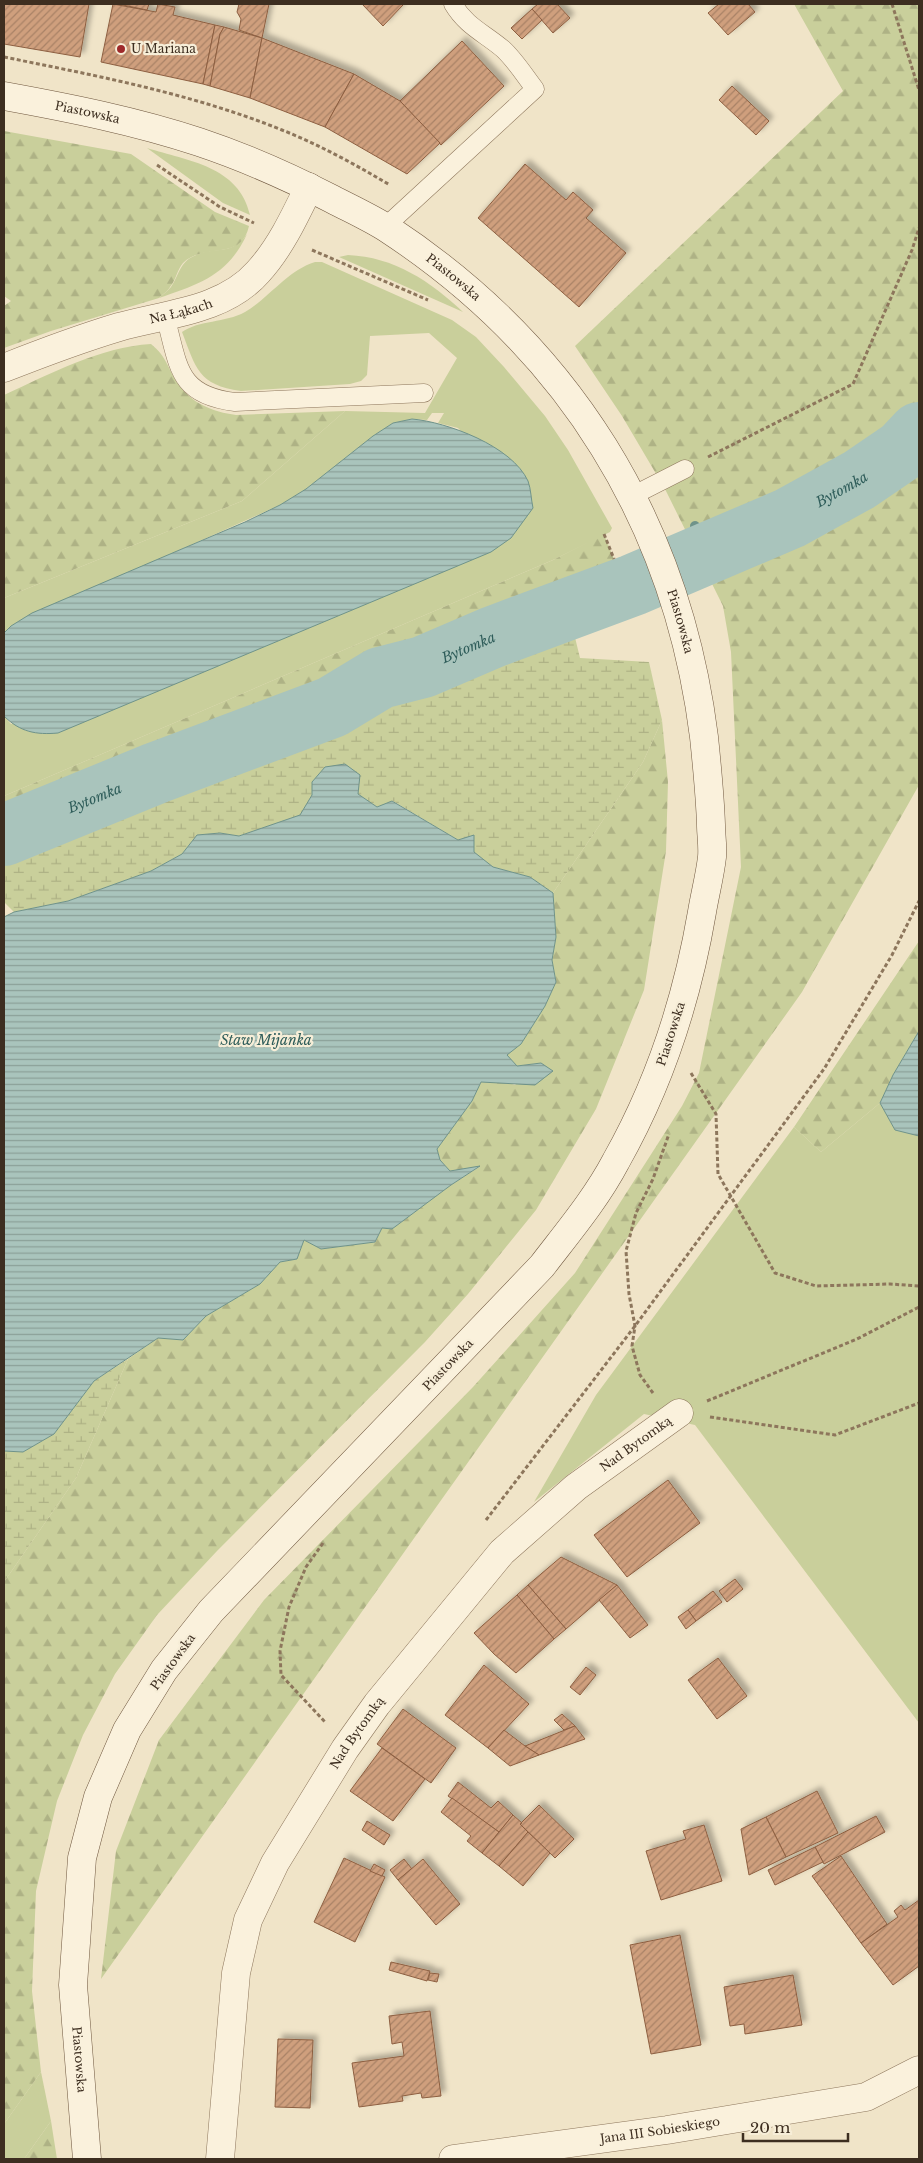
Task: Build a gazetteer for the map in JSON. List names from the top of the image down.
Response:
{
  "streets": {
    "street": [
      "Piastowska",
      "Na Łąkach",
      "Nad Bytomką",
      "Jana III Sobieskiego"
    ]
  },
  "crossings": [
    ["Piastowska", "Na Łąkach"]
  ],
  "water": ["Bytomka", "Staw Mijanka"],
  "places": ["U Mariana"],
  "scale_bar": "20 m"
}
